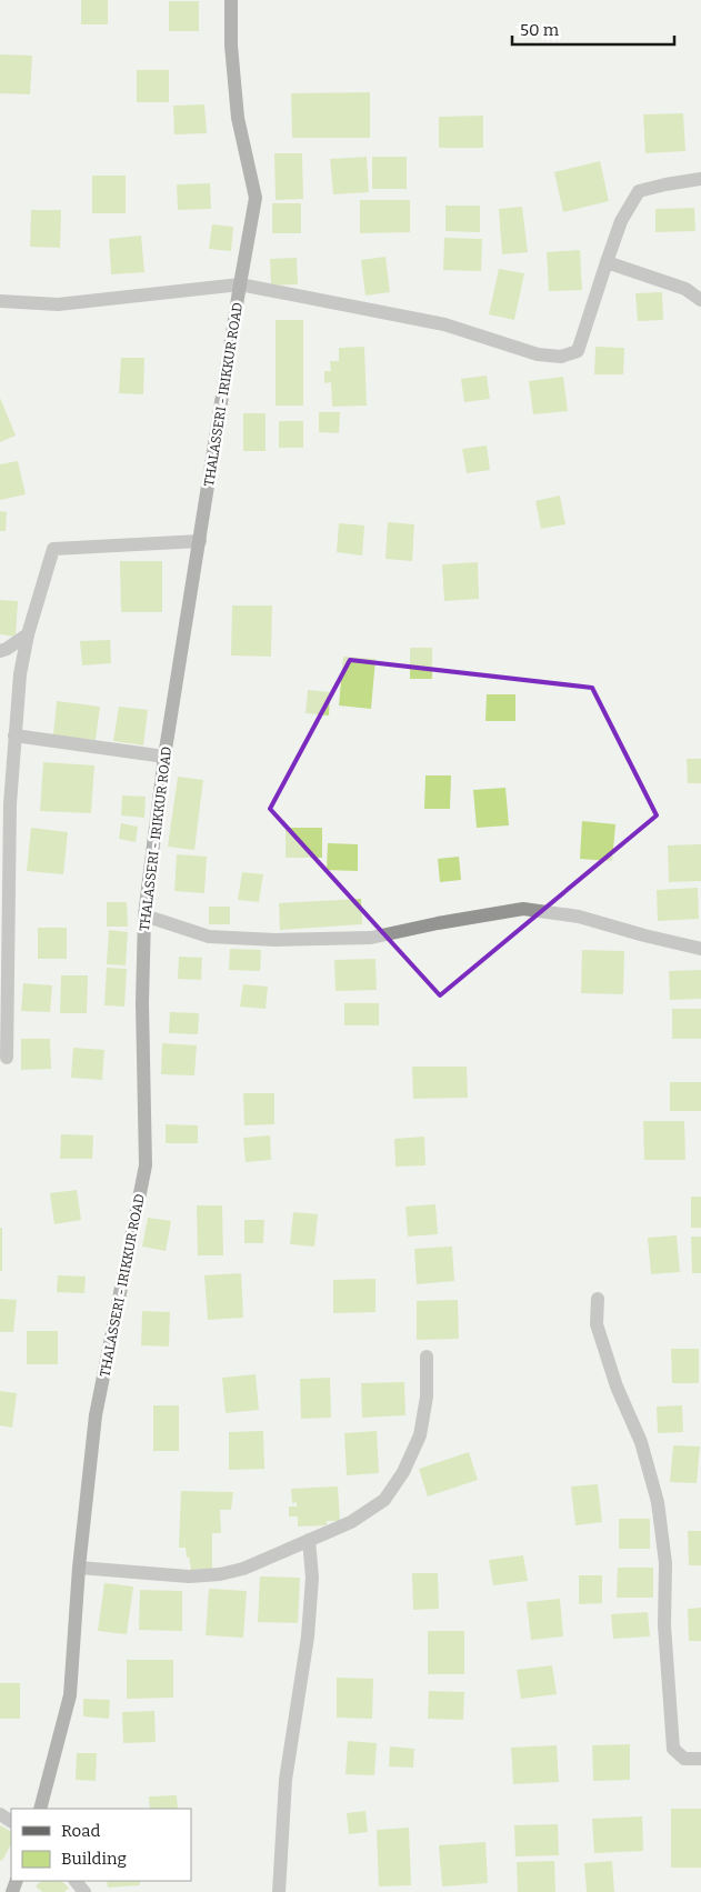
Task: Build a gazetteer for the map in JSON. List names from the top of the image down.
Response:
{
  "streets": {
    "main road": ["THALASSERI - IRIKKUR ROAD"]
  },
  "legend": ["Road", "Building"],
  "scale_bar": "50 m"
}
